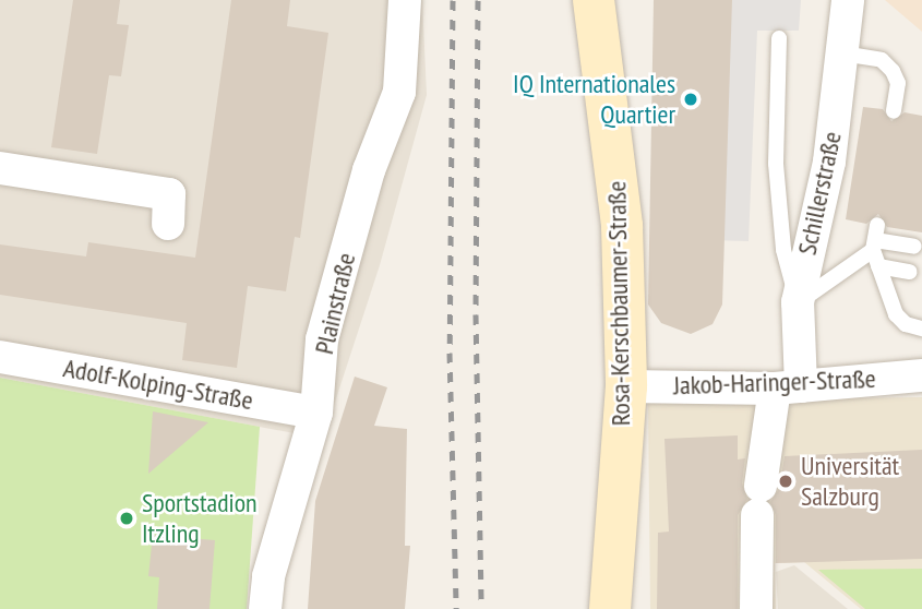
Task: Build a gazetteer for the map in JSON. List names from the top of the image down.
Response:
{
  "streets": {
    "main road": ["Rosa-Kerschbaumer-Straße"],
    "street": [
      "Schillerstraße",
      "Plainstraße",
      "Jakob-Haringer-Straße",
      "Adolf-Kolping-Straße"
    ]
  },
  "crossings": [
    ["Schillerstraße", "Jakob-Haringer-Straße"],
    ["Plainstraße", "Adolf-Kolping-Straße"],
    ["Rosa-Kerschbaumer-Straße", "Jakob-Haringer-Straße"]
  ],
  "places": ["IQ Internationales Quartier", "Universität Salzburg", "Sportstadion Itzling"]
}
